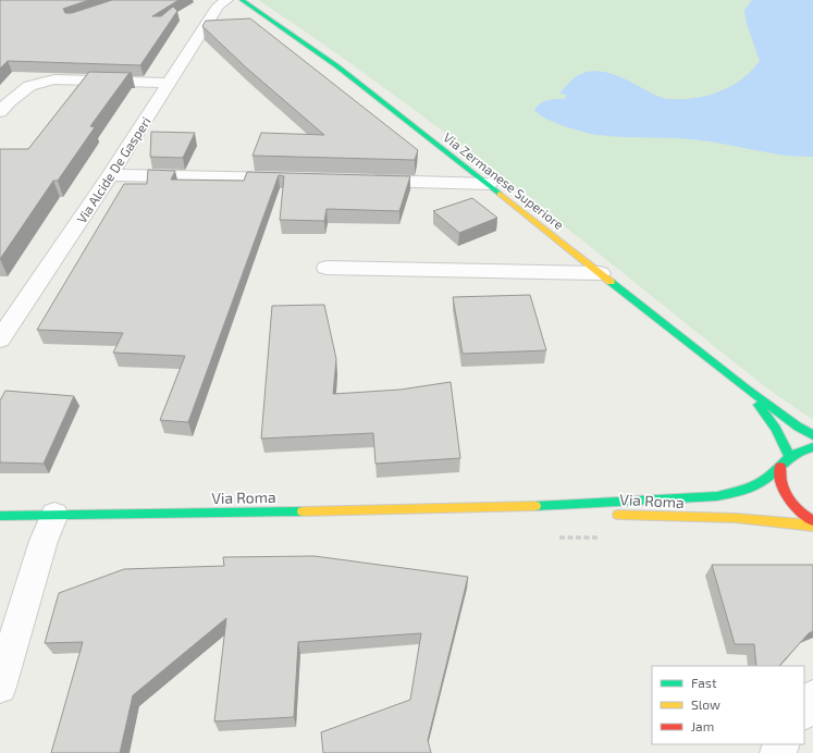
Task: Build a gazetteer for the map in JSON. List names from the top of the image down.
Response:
{
  "streets": {
    "street": ["Via Alcide De Gasperi", "Via Zermanese Superiore", "Via Roma"]
  },
  "crossings": [
    ["Via Zermanese Superiore", "Via Roma"]
  ],
  "legend": ["Fast", "Slow", "Jam"]
}
